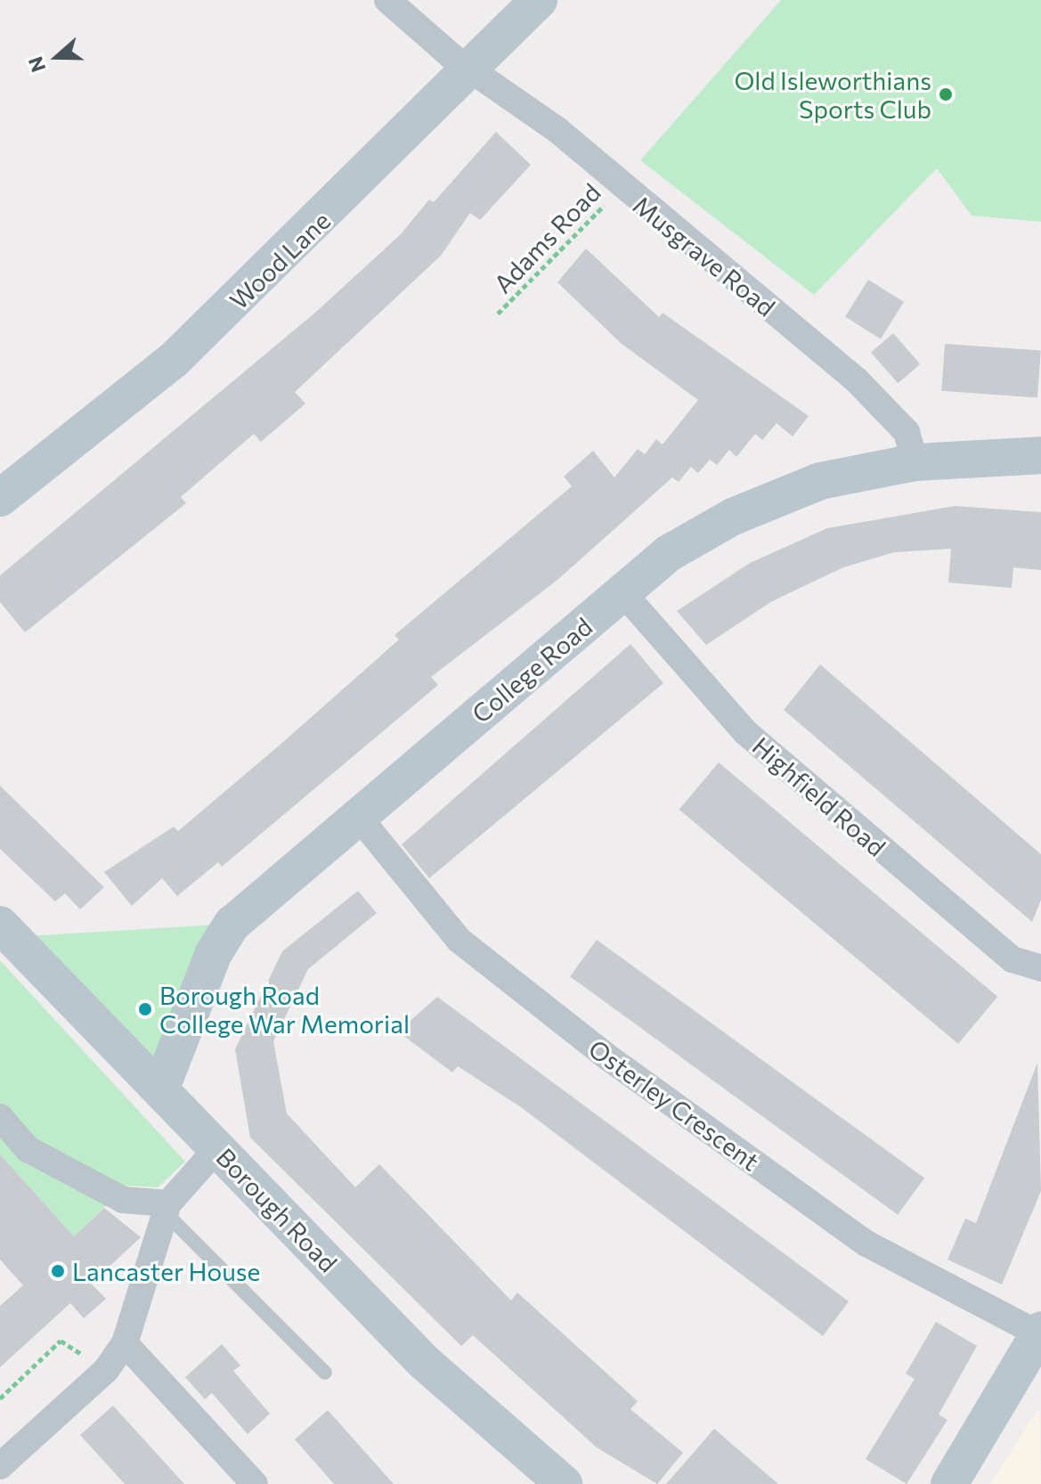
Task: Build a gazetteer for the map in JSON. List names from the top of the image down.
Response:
{
  "streets": {
    "street": [
      "Musgrave Road",
      "Wood Lane",
      "College Road",
      "Highfield Road",
      "Osterley Crescent",
      "Borough Road"
    ],
    "path": ["Adams Road"]
  },
  "crossings": [
    ["Adams Road", "Musgrave Road"],
    ["Musgrave Road", "Wood Lane"],
    ["Musgrave Road", "College Road"],
    ["College Road", "Highfield Road"],
    ["College Road", "Osterley Crescent"],
    ["College Road", "Borough Road"]
  ],
  "places": ["Old Isleworthians Sports Club", "Borough Road College War Memorial", "Lancaster House"],
  "north": "left"
}
